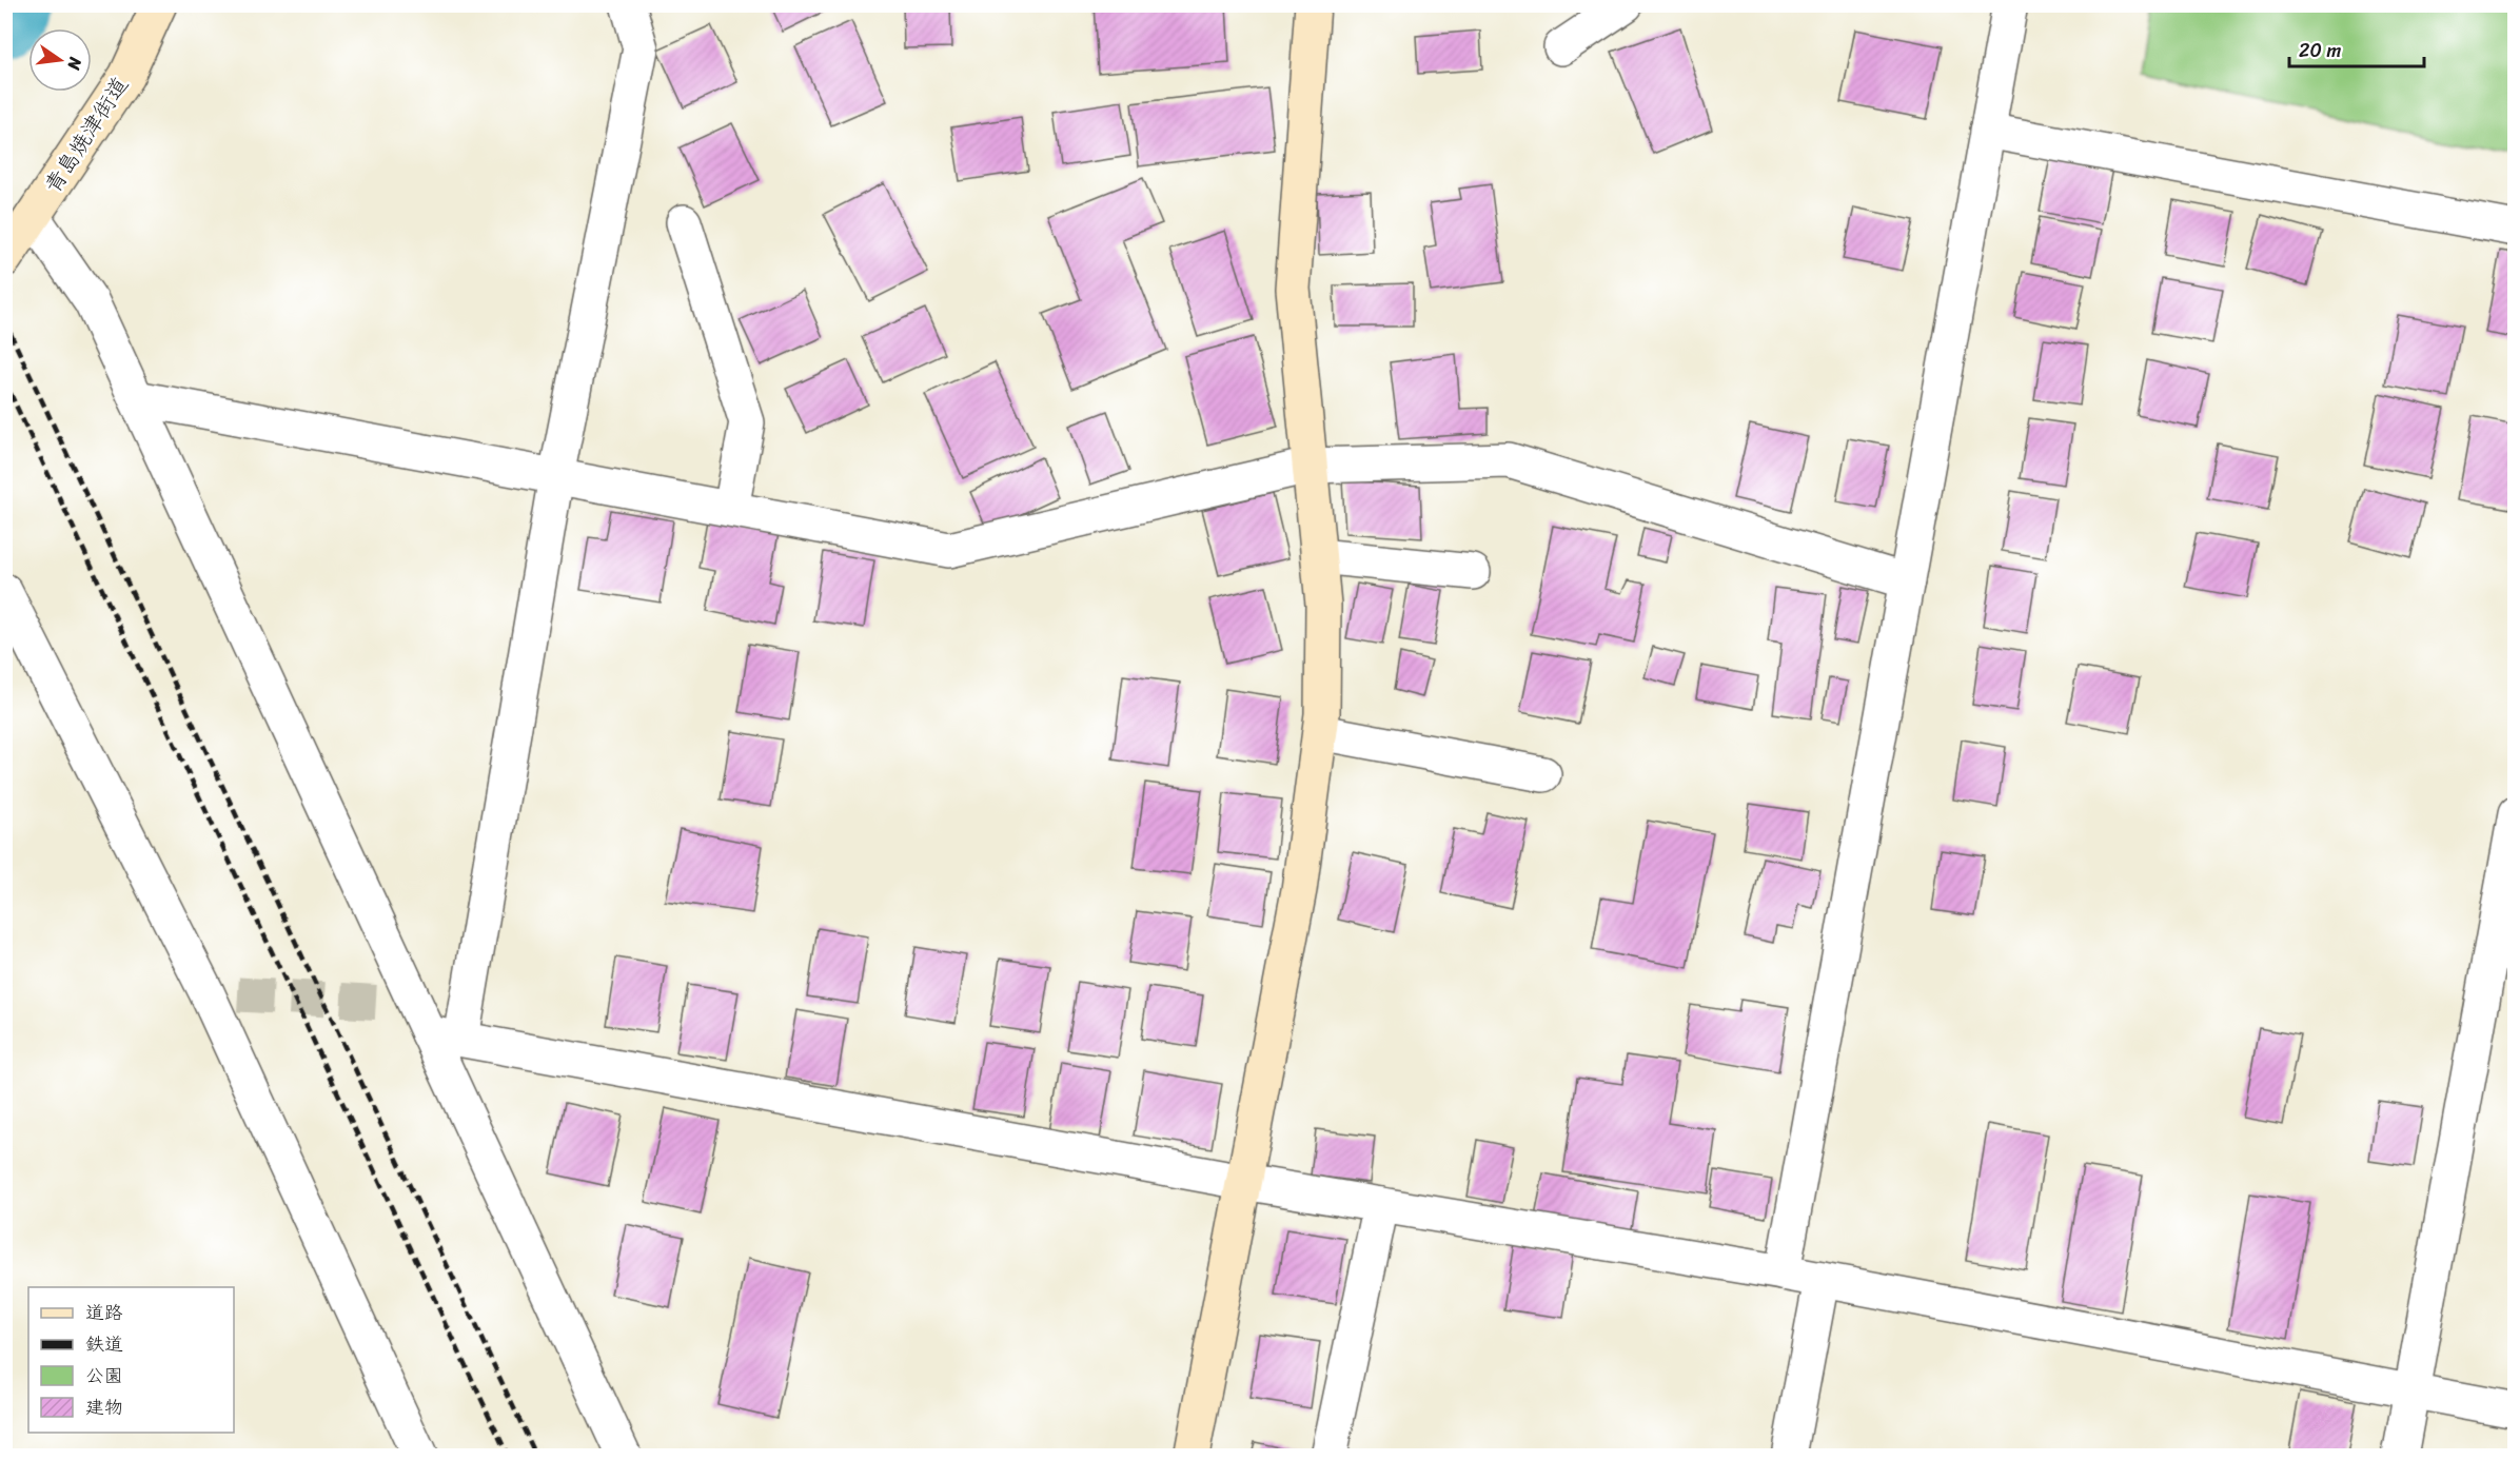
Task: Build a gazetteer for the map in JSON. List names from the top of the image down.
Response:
{
  "streets": {
    "street": ["青島焼津街道"]
  },
  "legend": [
    "道路",
    "鉄道",
    "公園",
    "建物"
  ],
  "scale_bar": "20 m",
  "north": "right"
}
